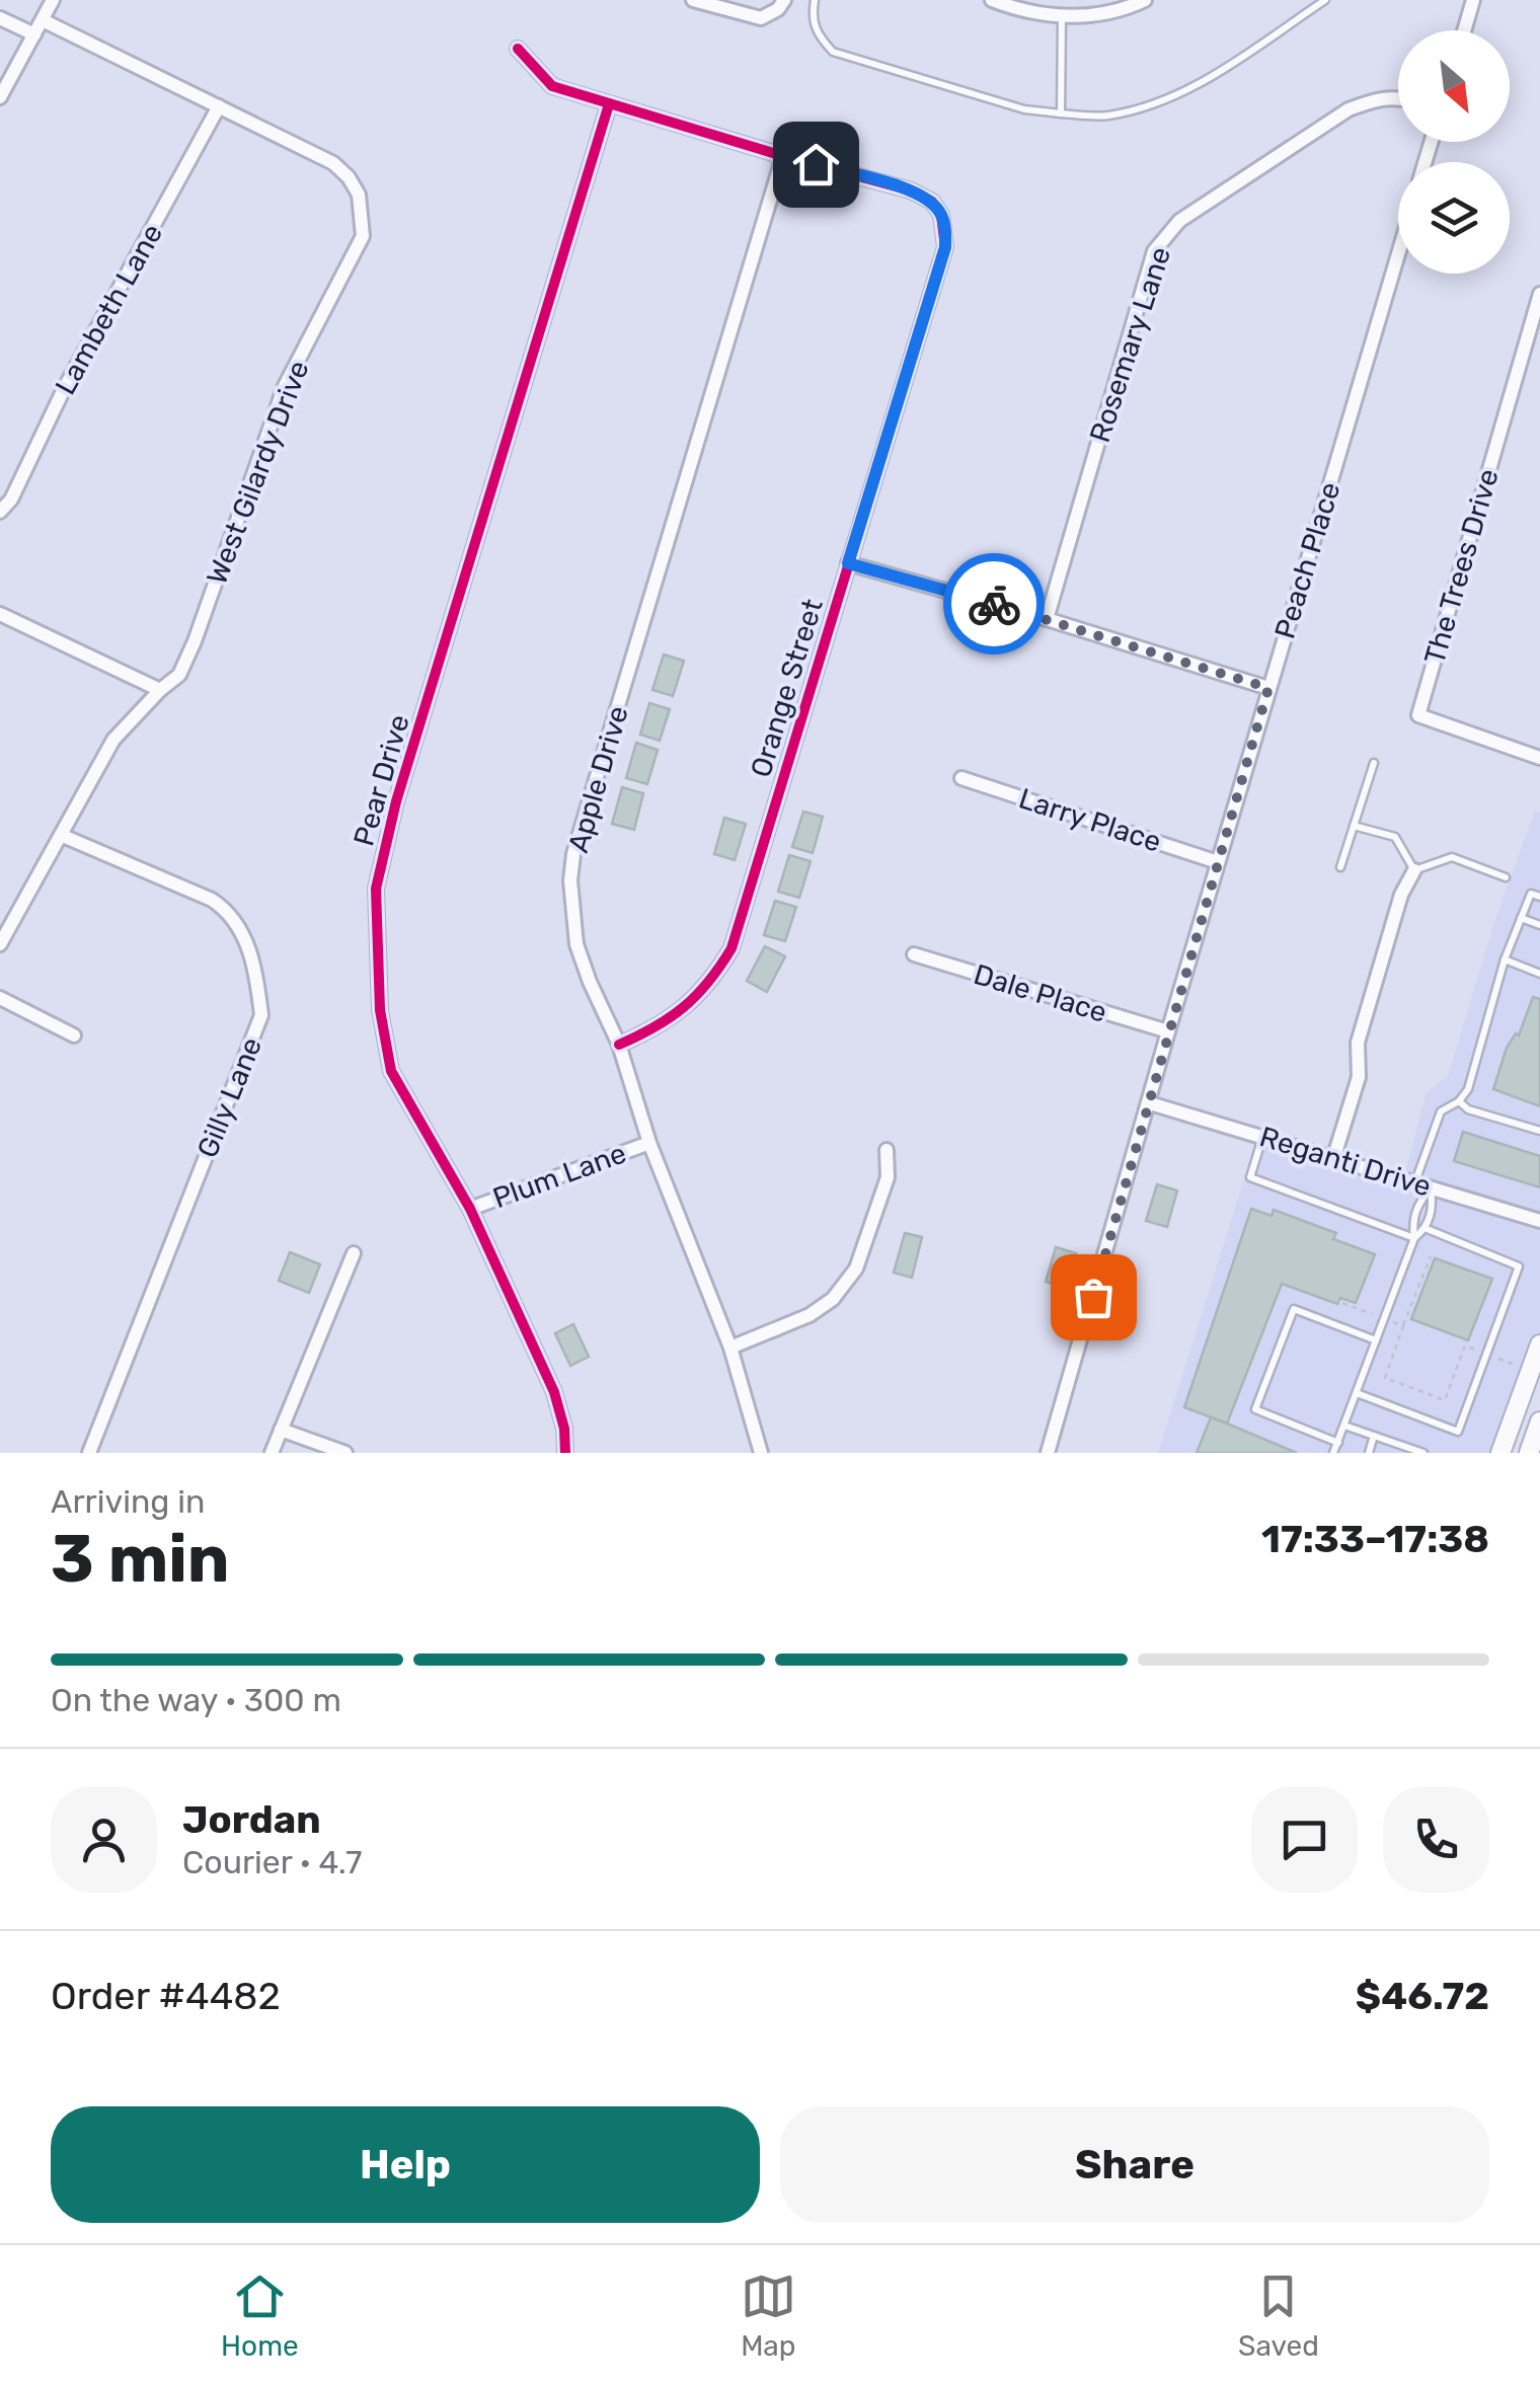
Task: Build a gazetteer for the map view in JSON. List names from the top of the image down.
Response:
{
  "streets": {
    "street": [
      "Lambeth Lane",
      "Rosemary Lane",
      "West Gilardy Drive",
      "Peach Place",
      "The Trees Drive",
      "Orange Street",
      "Apple Drive",
      "Pear Drive",
      "Larry Place",
      "Dale Place",
      "Gilly Lane",
      "Reganti Drive",
      "Plum Lane"
    ]
  },
  "crossings": [
    ["Lambeth Lane", "West Gilardy Drive"],
    ["West Gilardy Drive", "Gilly Lane"],
    ["Peach Place", "Larry Place"],
    ["Peach Place", "Dale Place"],
    ["Peach Place", "Reganti Drive"],
    ["Orange Street", "Apple Drive"],
    ["Orange Street", "Pear Drive"],
    ["Apple Drive", "Plum Lane"],
    ["Pear Drive", "Plum Lane"]
  ],
  "north": "bottom right",
  "page": {
    "heading": ["3 min", "Arriving in", "17:33–17:38"],
    "panel": [
      "Jordan",
      "Courier · 4.7",
      "Order #4482",
      "$46.72"
    ],
    "bar": "On the way · 300 m",
    "buttons": ["Help", "Share"],
    "tabs": ["Home", "Map", "Saved"]
  }
}
